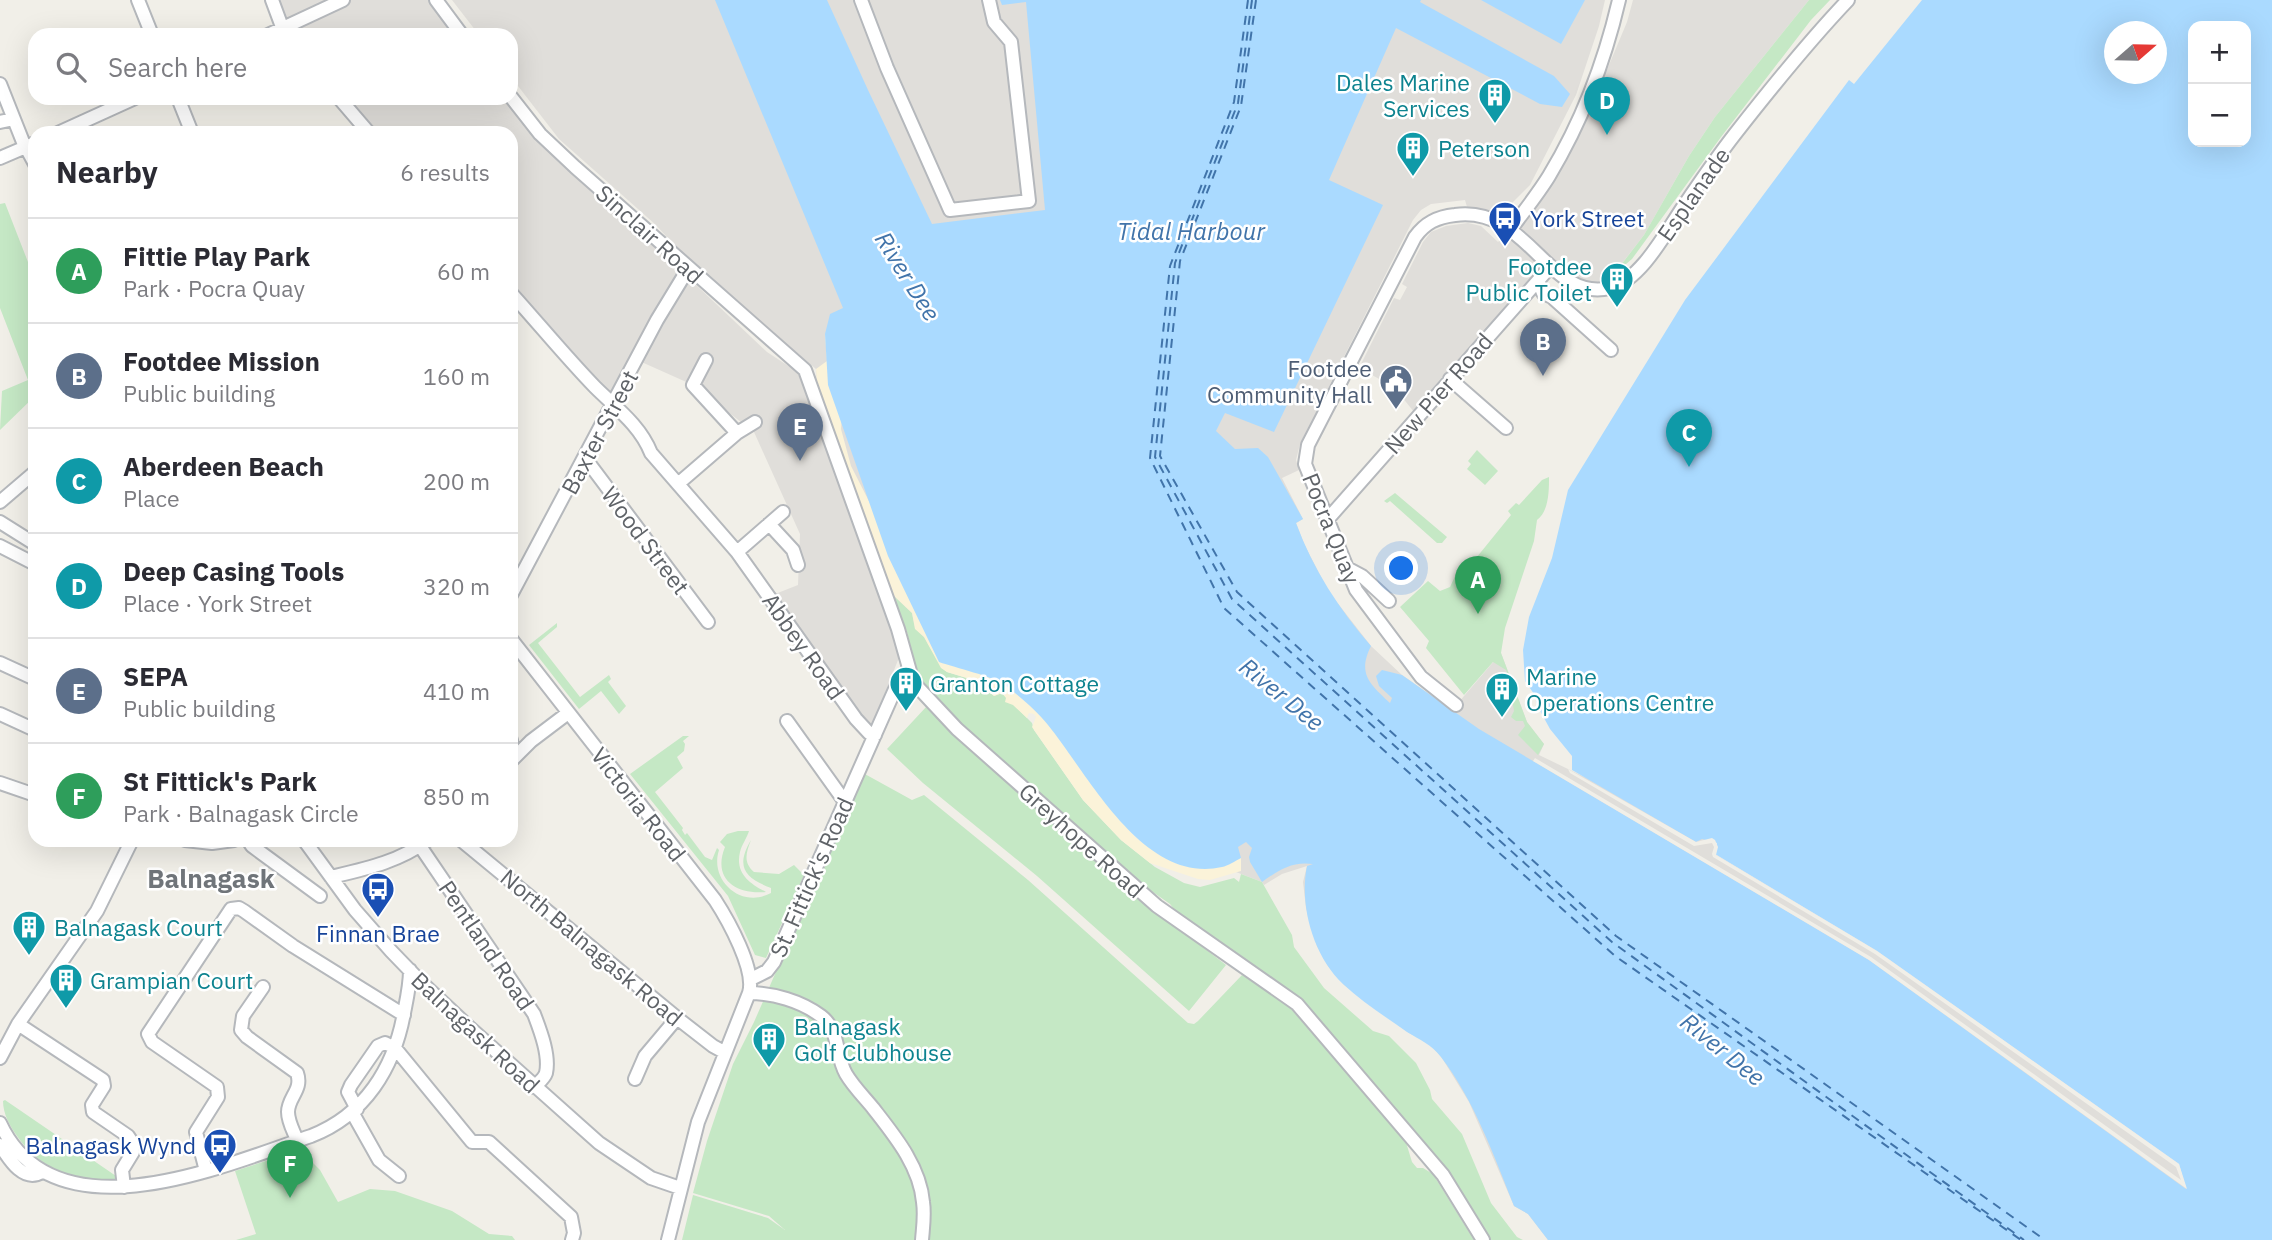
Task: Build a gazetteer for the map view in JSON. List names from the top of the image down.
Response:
{
  "streets": {
    "street": [
      "Esplanade",
      "Sinclair Road",
      "New Pier Road",
      "Baxter Street",
      "Pocra Quay",
      "Wood Street",
      "Abbey Road",
      "Victoria Road",
      "Greyhope Road",
      "St. Fittick's Road",
      "Pentland Road",
      "North Balnagask Road",
      "Balnagask Road"
    ]
  },
  "crossings": [
    ["Esplanade", "New Pier Road"],
    ["Esplanade", "Pocra Quay"],
    ["Sinclair Road", "Baxter Street"],
    ["Sinclair Road", "Greyhope Road"],
    ["New Pier Road", "Pocra Quay"],
    ["Baxter Street", "Wood Street"],
    ["Baxter Street", "Abbey Road"],
    ["Abbey Road", "St. Fittick's Road"],
    ["Victoria Road", "St. Fittick's Road"],
    ["Greyhope Road", "St. Fittick's Road"],
    ["St. Fittick's Road", "North Balnagask Road"],
    ["St. Fittick's Road", "Balnagask Road"],
    ["Pentland Road", "Balnagask Road"]
  ],
  "districts": ["Balnagask"],
  "water": ["Tidal Harbour", "River Dee"],
  "places": {
    "building": [
      "Dales Marine Services",
      "Peterson",
      "Footdee Public Toilet",
      "Granton Cottage",
      "Marine Operations Centre",
      "Balnagask Court",
      "Grampian Court",
      "Balnagask Golf Clubhouse"
    ],
    "bus stop": ["York Street", "Finnan Brae", "Balnagask Wynd"],
    "public building": ["Footdee Community Hall"]
  },
  "north": "right",
  "page": {
    "map_buttons": ["+", "−"],
    "search": "Search here",
    "pins": [
      "D",
      "B",
      "E",
      "C",
      "A",
      "F"
    ],
    "heading": ["Nearby", "6 results"],
    "list": [
      {
        "mark": "A",
        "name": "Fittie Play Park",
        "note": "Park · Pocra Quay",
        "value": "60 m"
      },
      {
        "mark": "B",
        "name": "Footdee Mission",
        "note": "Public building",
        "value": "160 m"
      },
      {
        "mark": "C",
        "name": "Aberdeen Beach",
        "note": "Place",
        "value": "200 m"
      },
      {
        "mark": "D",
        "name": "Deep Casing Tools",
        "note": "Place · York Street",
        "value": "320 m"
      },
      {
        "mark": "E",
        "name": "SEPA",
        "note": "Public building",
        "value": "410 m"
      },
      {
        "mark": "F",
        "name": "St Fittick's Park",
        "note": "Park · Balnagask Circle",
        "value": "850 m"
      }
    ]
  }
}
